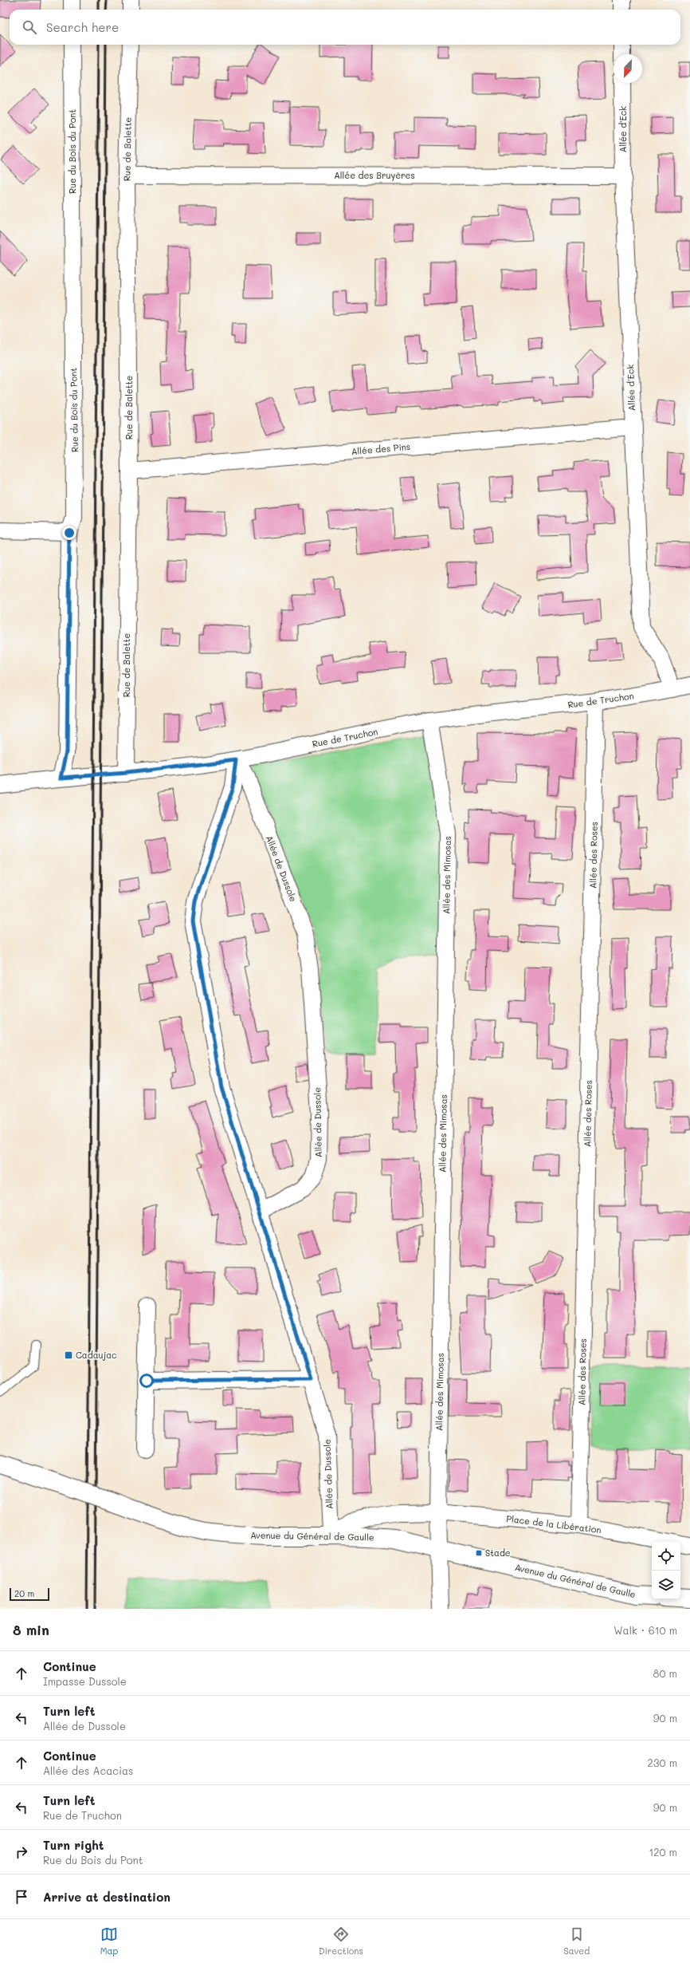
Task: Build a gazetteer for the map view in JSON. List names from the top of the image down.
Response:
{
  "streets": {
    "street": [
      "Allée d'Eck",
      "Rue de Balette",
      "Rue du Bois du Pont",
      "Allée des Bruyères",
      "Allée des Pins",
      "Rue de Truchon",
      "Allée des Roses",
      "Allée de Dussole",
      "Allée des Mimosas",
      "Place de la Libération",
      "Avenue du Général de Gaulle"
    ]
  },
  "crossings": [
    ["Allée d'Eck", "Allée des Bruyères"],
    ["Allée d'Eck", "Allée des Pins"],
    ["Allée d'Eck", "Rue de Truchon"],
    ["Rue de Balette", "Allée des Bruyères"],
    ["Rue de Balette", "Allée des Pins"],
    ["Rue de Balette", "Rue de Truchon"],
    ["Rue du Bois du Pont", "Rue de Truchon"],
    ["Rue de Truchon", "Allée des Roses"],
    ["Rue de Truchon", "Allée de Dussole"],
    ["Rue de Truchon", "Allée des Mimosas"],
    ["Allée des Roses", "Place de la Libération"],
    ["Allée de Dussole", "Place de la Libération"],
    ["Allée de Dussole", "Avenue du Général de Gaulle"],
    ["Allée des Mimosas", "Place de la Libération"],
    ["Allée des Mimosas", "Avenue du Général de Gaulle"],
    ["Place de la Libération", "Avenue du Général de Gaulle"]
  ],
  "places": {
    "transit": ["Cadaujac", "Stade"]
  },
  "scale_bar": "20 m",
  "north": "bottom left",
  "page": {
    "search": "Search here",
    "scale": "20 m",
    "heading": ["8 min", "Walk · 610 m"],
    "list": [
      ["Continue", "Impasse Dussole", "80 m"],
      ["Turn left", "Allée de Dussole", "90 m"],
      ["Continue", "Allée des Acacias", "230 m"],
      ["Turn left", "Rue de Truchon", "90 m"],
      ["Turn right", "Rue du Bois du Pont", "120 m"],
      "Arrive at destination"
    ],
    "nav": ["Map", "Directions", "Saved"]
  }
}
